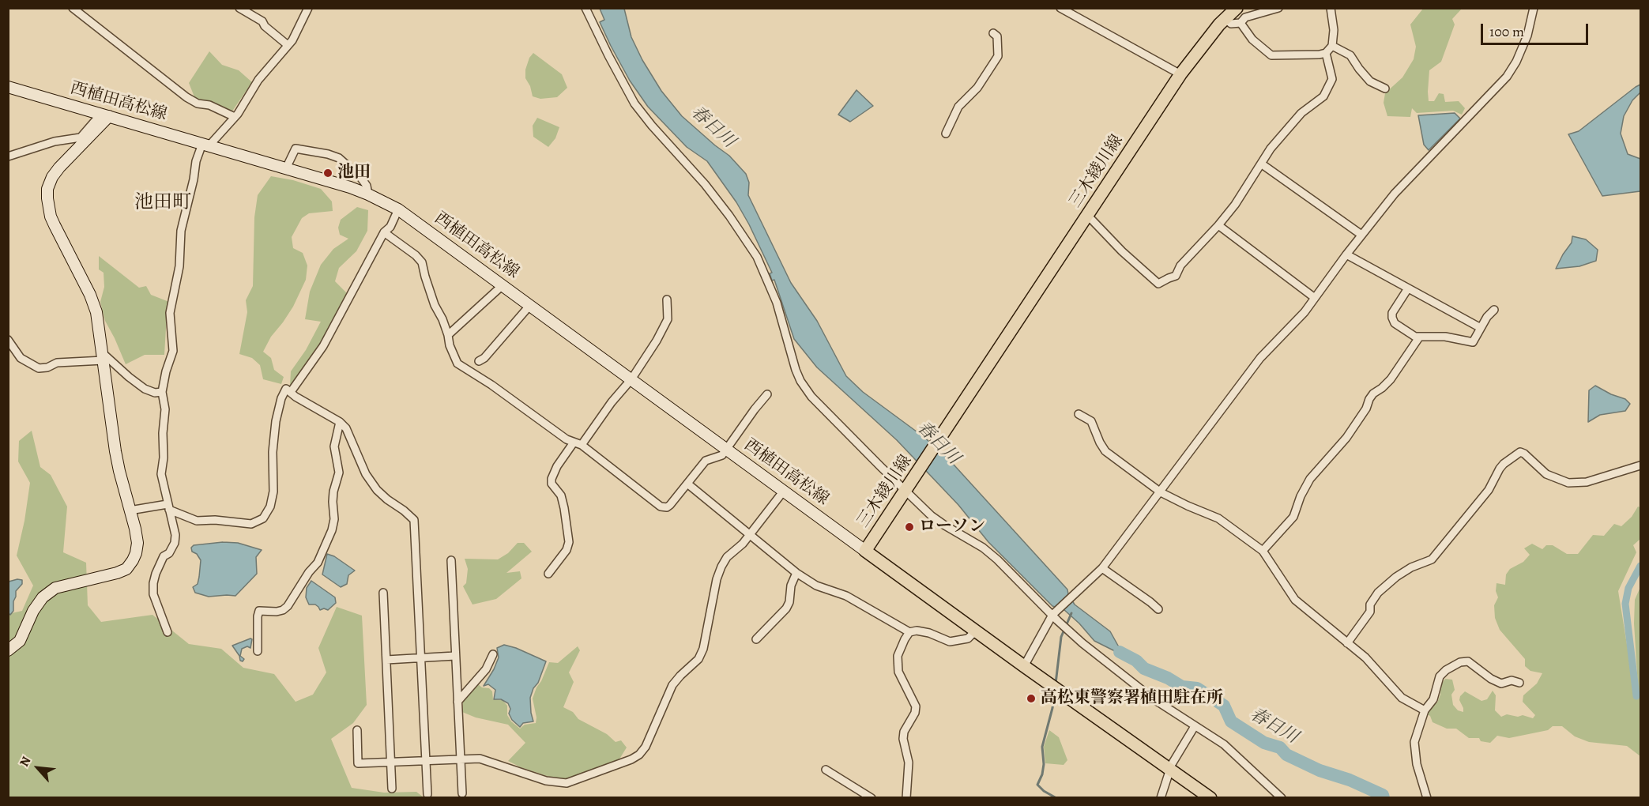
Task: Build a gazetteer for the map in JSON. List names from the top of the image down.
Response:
{
  "streets": {
    "main road": ["西植田高松線", "三木綾川線"]
  },
  "crossings": [
    ["西植田高松線", "三木綾川線"]
  ],
  "districts": ["池田町"],
  "water": ["春日川"],
  "places": ["池田", "ローソン", "高松東警察署植田駐在所"],
  "scale_bar": "100 m",
  "north": "top left"
}
